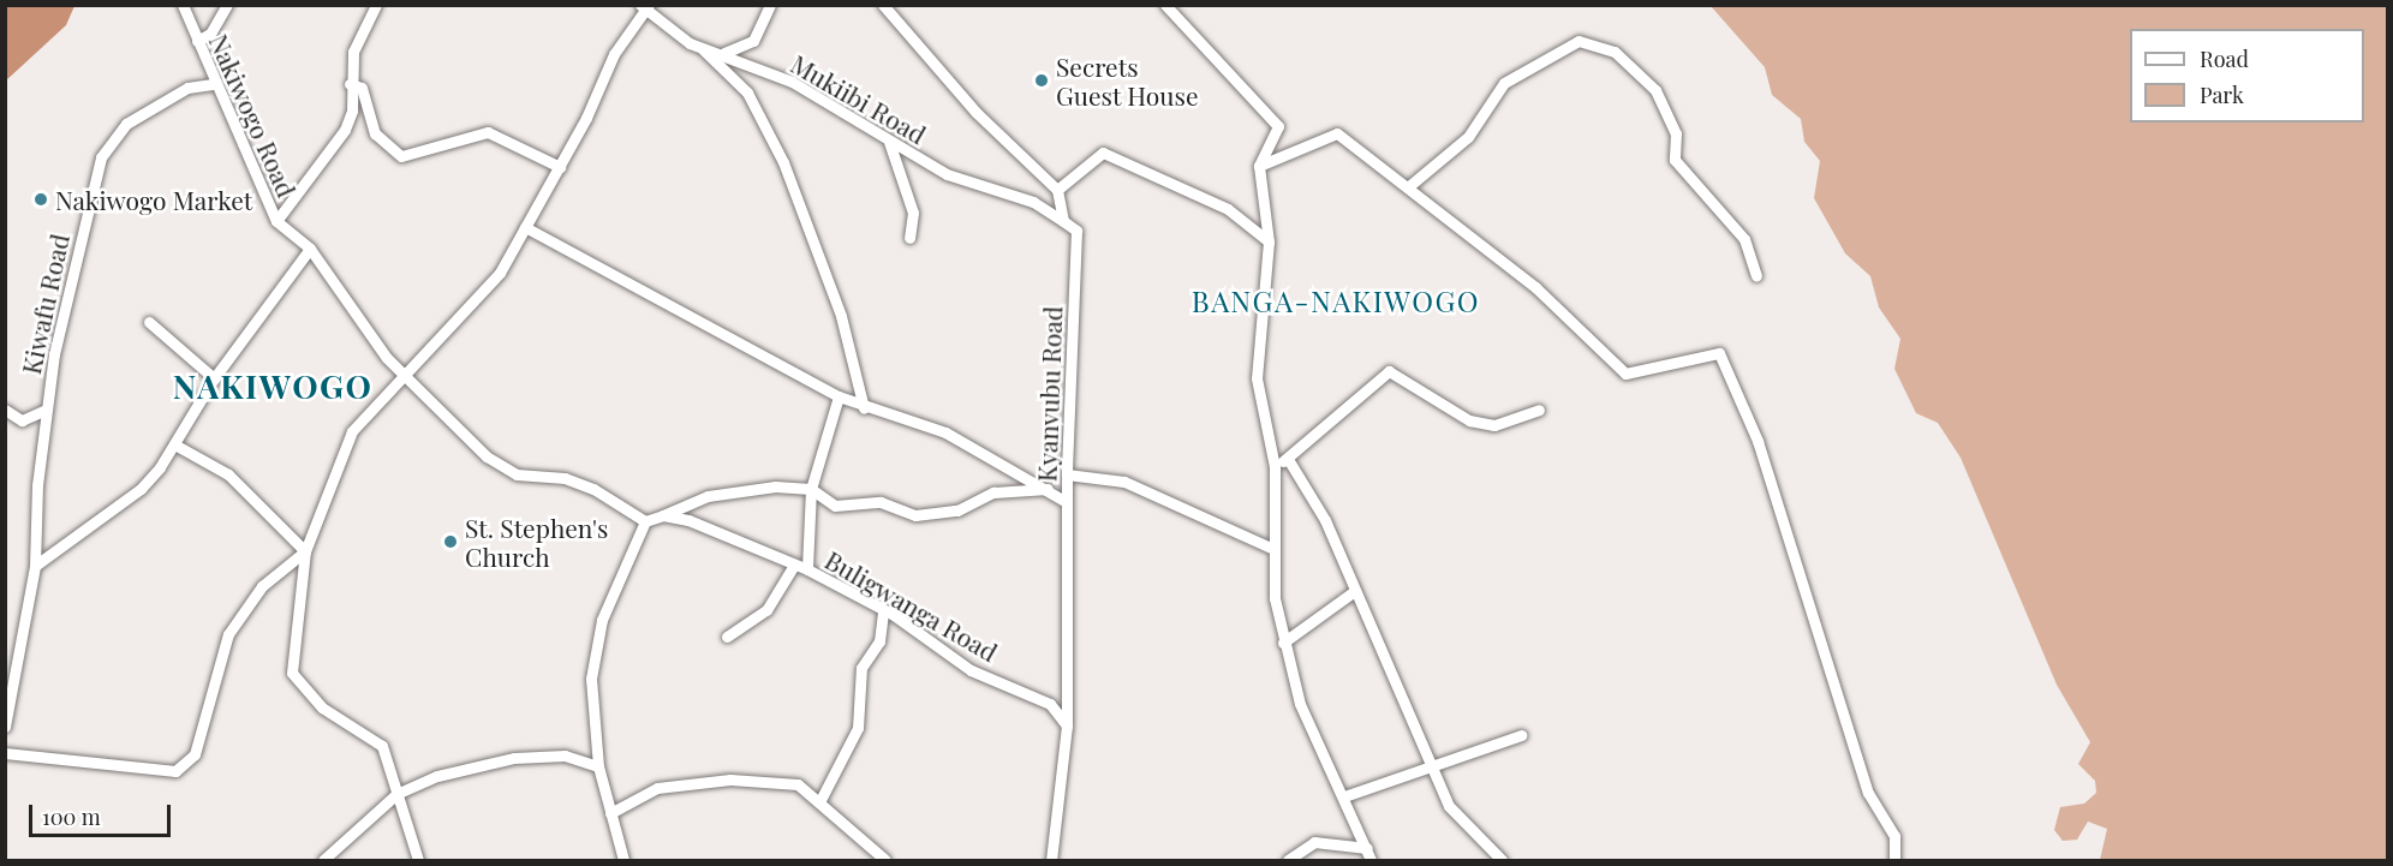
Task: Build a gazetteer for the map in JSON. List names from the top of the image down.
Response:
{
  "streets": {
    "street": [
      "Mukiibi Road",
      "Nakiwogo Road",
      "Kiwafu Road",
      "Kyanvubu Road",
      "Buligwanga Road"
    ]
  },
  "crossings": [
    ["Mukiibi Road", "Kyanvubu Road"],
    ["Nakiwogo Road", "Kiwafu Road"],
    ["Kyanvubu Road", "Buligwanga Road"]
  ],
  "districts": ["BANGA-NAKIWOGO", "NAKIWOGO"],
  "places": ["Secrets Guest House", "Nakiwogo Market", "St. Stephen's Church"],
  "legend": ["Road", "Park"],
  "scale_bar": "100 m"
}
